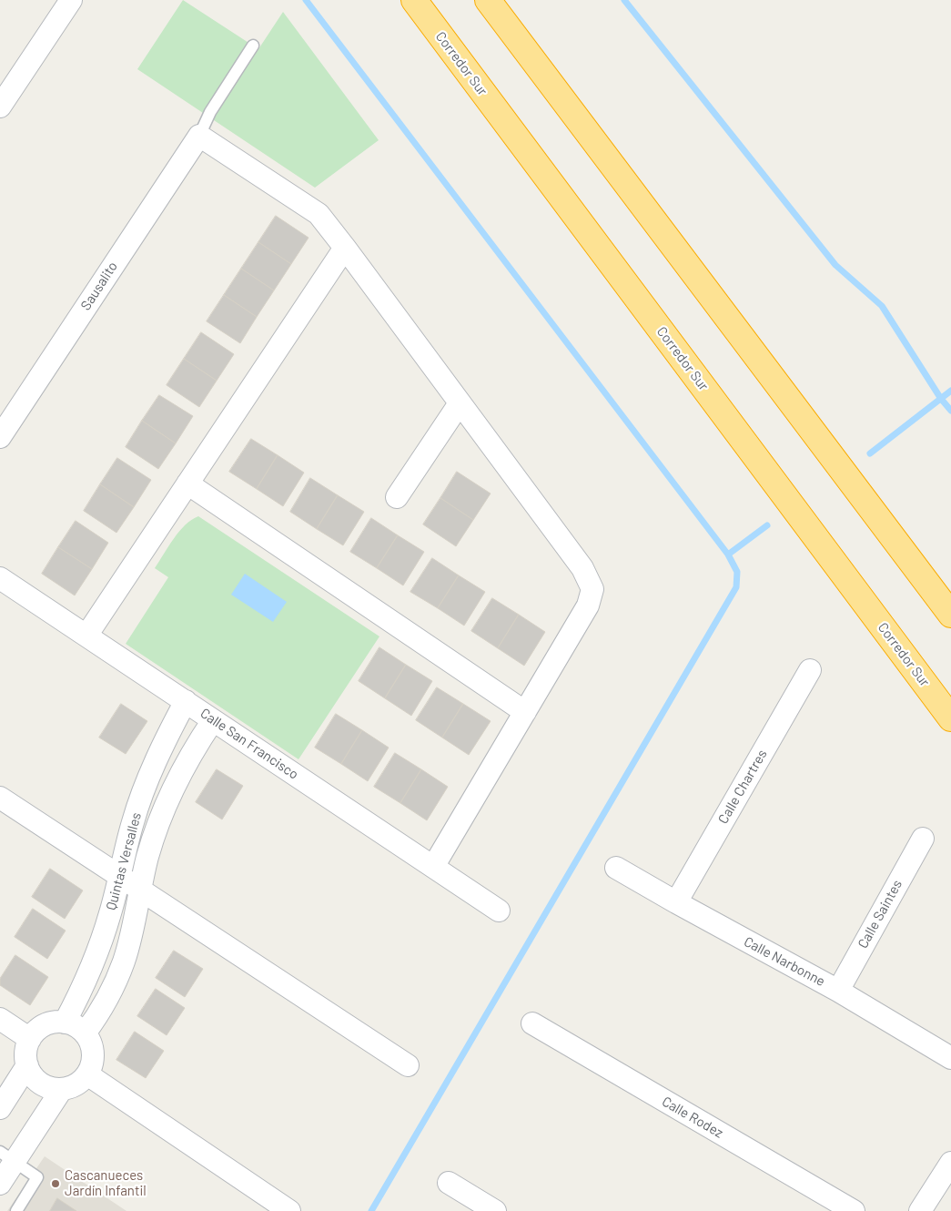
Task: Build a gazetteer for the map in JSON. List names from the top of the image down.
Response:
{
  "streets": {
    "highway": ["Corredor Sur"],
    "street": [
      "Sausalito",
      "Calle San Francisco",
      "Calle Chartres",
      "Quintas Versalles",
      "Calle Saintes",
      "Calle Narbonne",
      "Calle Rodez"
    ]
  },
  "crossings": [
    ["Calle San Francisco", "Quintas Versalles"],
    ["Calle Chartres", "Calle Narbonne"],
    ["Calle Saintes", "Calle Narbonne"]
  ],
  "places": ["Cascanueces Jardín Infantil"]
}
